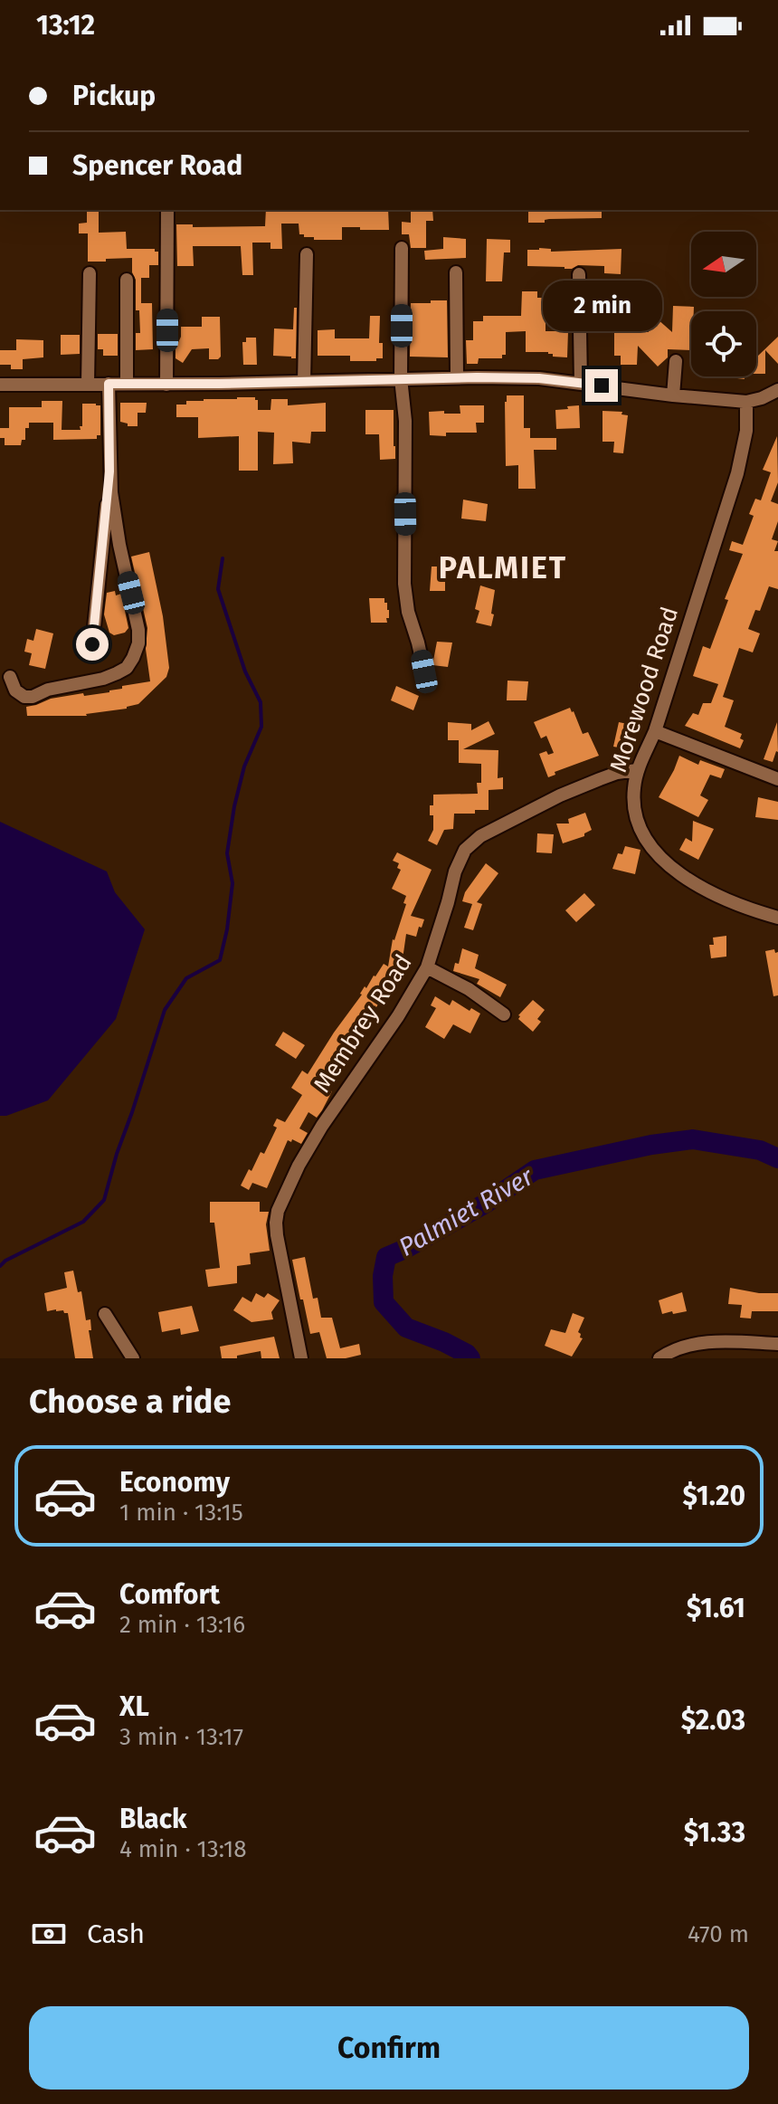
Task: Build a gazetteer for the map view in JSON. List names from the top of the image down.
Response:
{
  "streets": {
    "street": ["Morewood Road", "Membrey Road"]
  },
  "crossings": [
    ["Morewood Road", "Membrey Road"]
  ],
  "districts": ["PALMIET"],
  "water": ["Palmiet River"],
  "north": "left",
  "page": {
    "status": "13:12",
    "banner": ["Pickup", "Spencer Road"],
    "bubble": "2 min",
    "heading": "Choose a ride",
    "list": [
      {
        "name": "Economy",
        "note": "1 min · 13:15",
        "value": "$1.20"
      },
      {
        "name": "Comfort",
        "note": "2 min · 13:16",
        "value": "$1.61"
      },
      {
        "name": "XL",
        "note": "3 min · 13:17",
        "value": "$2.03"
      },
      {
        "name": "Black",
        "note": "4 min · 13:18",
        "value": "$1.33"
      }
    ],
    "pay": ["Cash", "470 m"],
    "buttons": "Confirm"
  }
}
